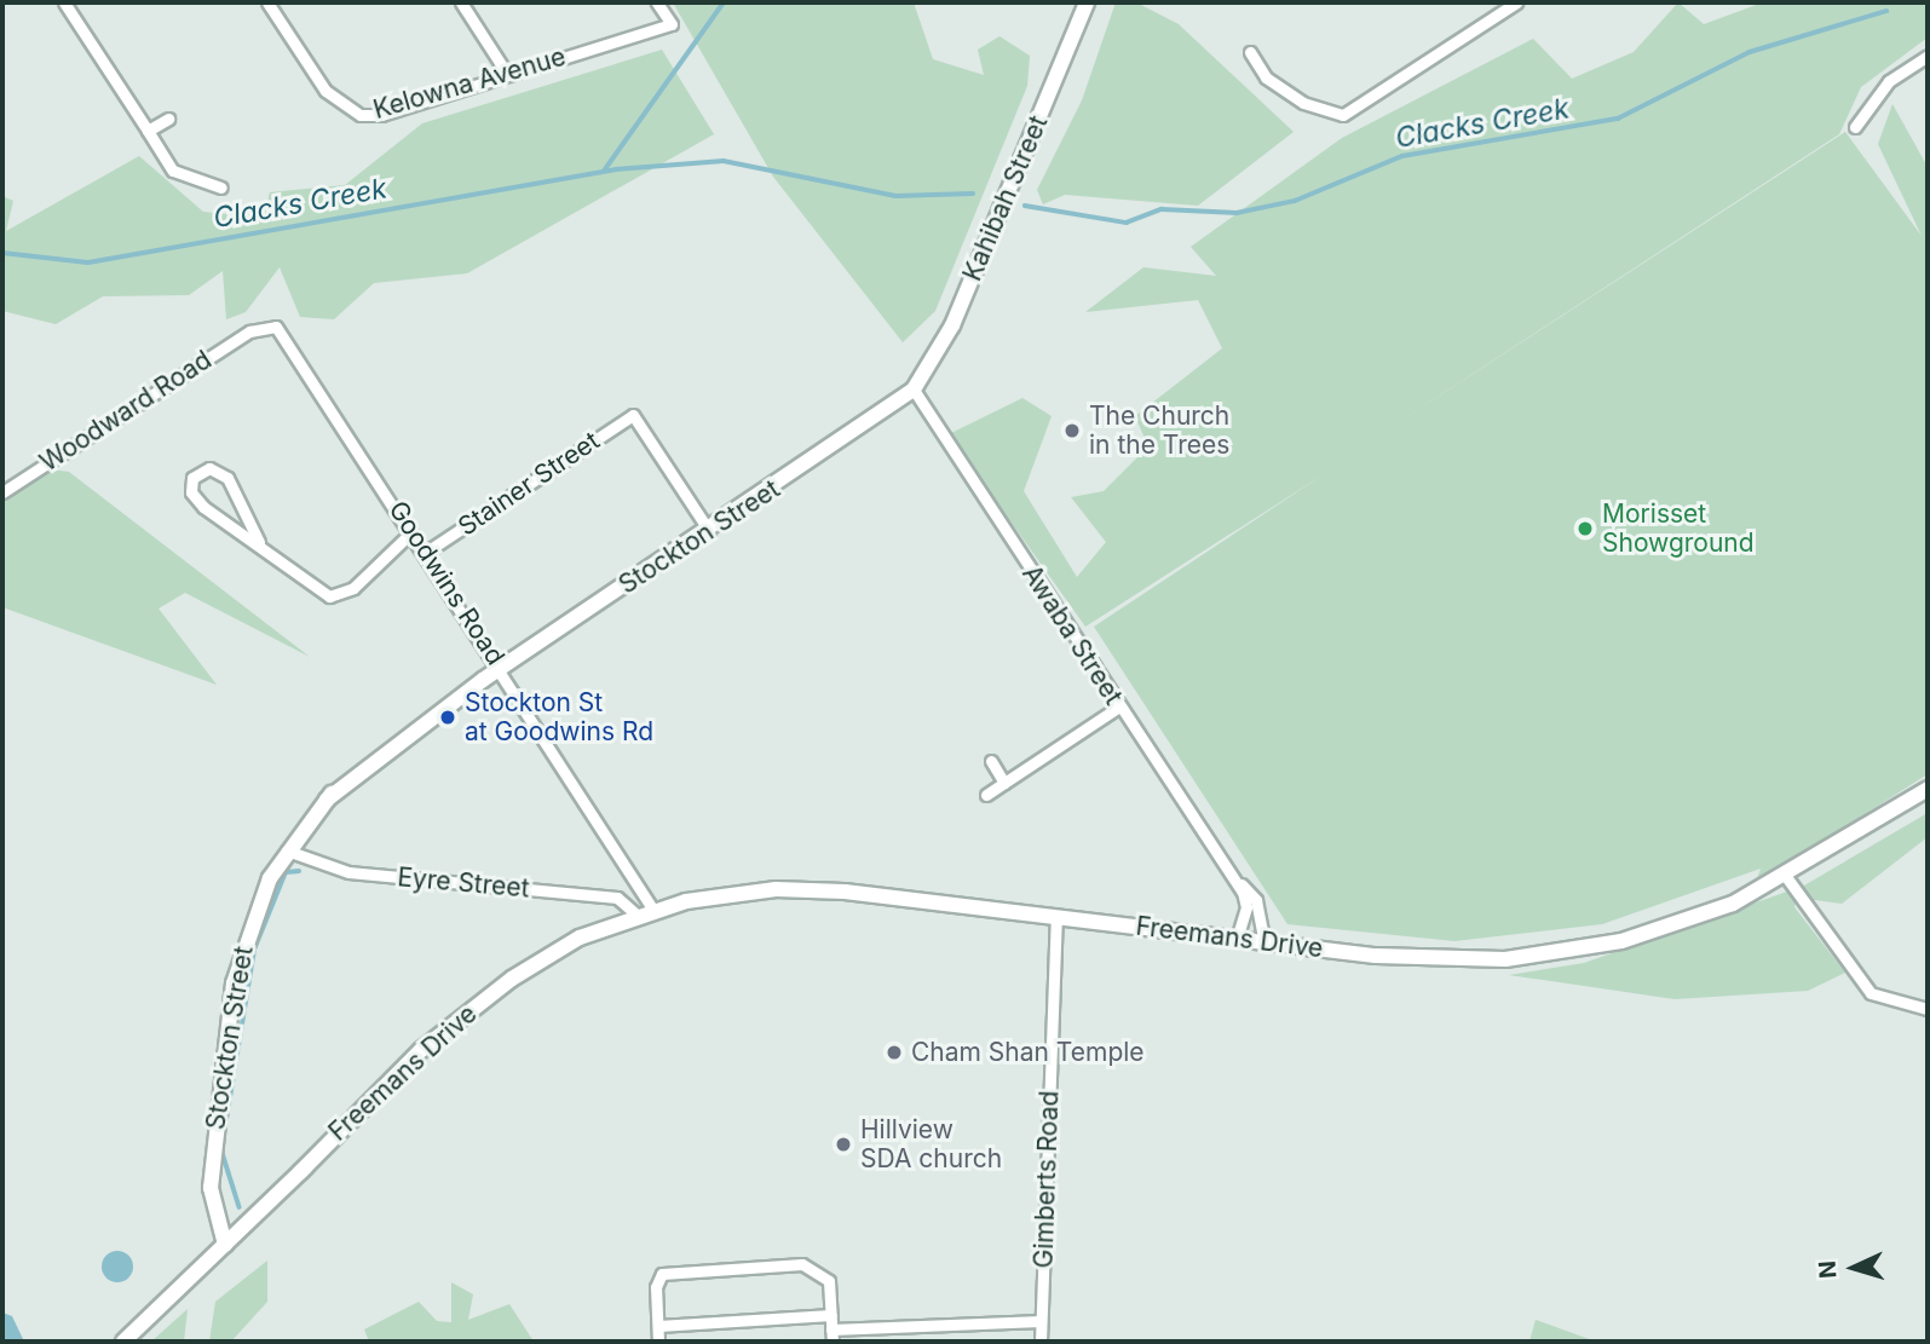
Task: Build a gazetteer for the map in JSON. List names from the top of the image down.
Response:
{
  "streets": {
    "main road": ["Kahibah Street", "Stockton Street", "Freemans Drive"],
    "street": [
      "Kelowna Avenue",
      "Woodward Road",
      "Stainer Street",
      "Goodwins Road",
      "Awaba Street",
      "Eyre Street",
      "Gimberts Road"
    ]
  },
  "crossings": [
    ["Kahibah Street", "Stockton Street"],
    ["Kahibah Street", "Awaba Street"],
    ["Woodward Road", "Goodwins Road"],
    ["Stainer Street", "Stockton Street"],
    ["Stainer Street", "Goodwins Road"],
    ["Stockton Street", "Goodwins Road"],
    ["Stockton Street", "Awaba Street"],
    ["Stockton Street", "Eyre Street"],
    ["Stockton Street", "Freemans Drive"],
    ["Goodwins Road", "Freemans Drive"],
    ["Awaba Street", "Freemans Drive"],
    ["Eyre Street", "Freemans Drive"],
    ["Freemans Drive", "Gimberts Road"]
  ],
  "water": ["Clacks Creek"],
  "places": [
    "The Church in the Trees",
    "Morisset Showground",
    "Stockton St at Goodwins Rd",
    "Cham Shan Temple",
    "Hillview SDA church"
  ],
  "north": "left"
}
